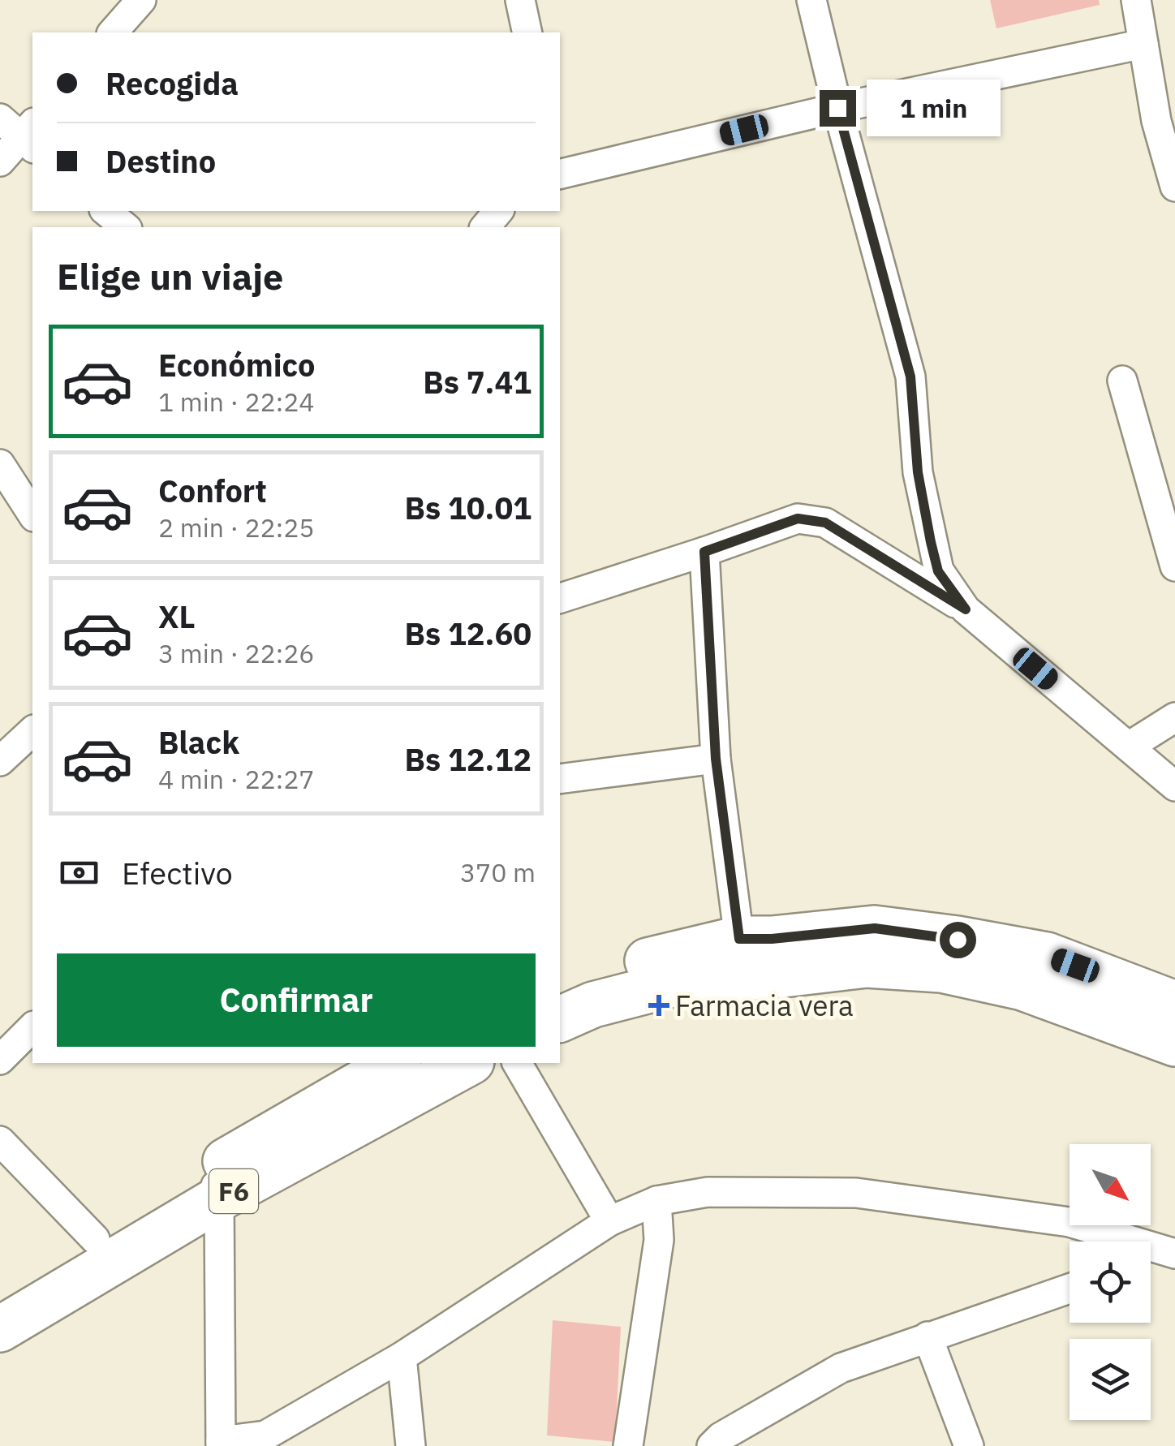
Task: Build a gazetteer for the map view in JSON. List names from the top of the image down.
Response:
{
  "streets": {
    "highway": ["F6"]
  },
  "places": {
    "health": ["Farmacia vera"]
  },
  "north": "bottom right",
  "page": {
    "banner": ["Recogida", "Destino"],
    "bubble": "1 min",
    "heading": "Elige un viaje",
    "list": [
      {
        "name": "Económico",
        "note": "1 min · 22:24",
        "value": "Bs 7.41"
      },
      {
        "name": "Confort",
        "note": "2 min · 22:25",
        "value": "Bs 10.01"
      },
      {
        "name": "XL",
        "note": "3 min · 22:26",
        "value": "Bs 12.60"
      },
      {
        "name": "Black",
        "note": "4 min · 22:27",
        "value": "Bs 12.12"
      }
    ],
    "pay": ["Efectivo", "370 m"],
    "buttons": "Confirmar"
  }
}
